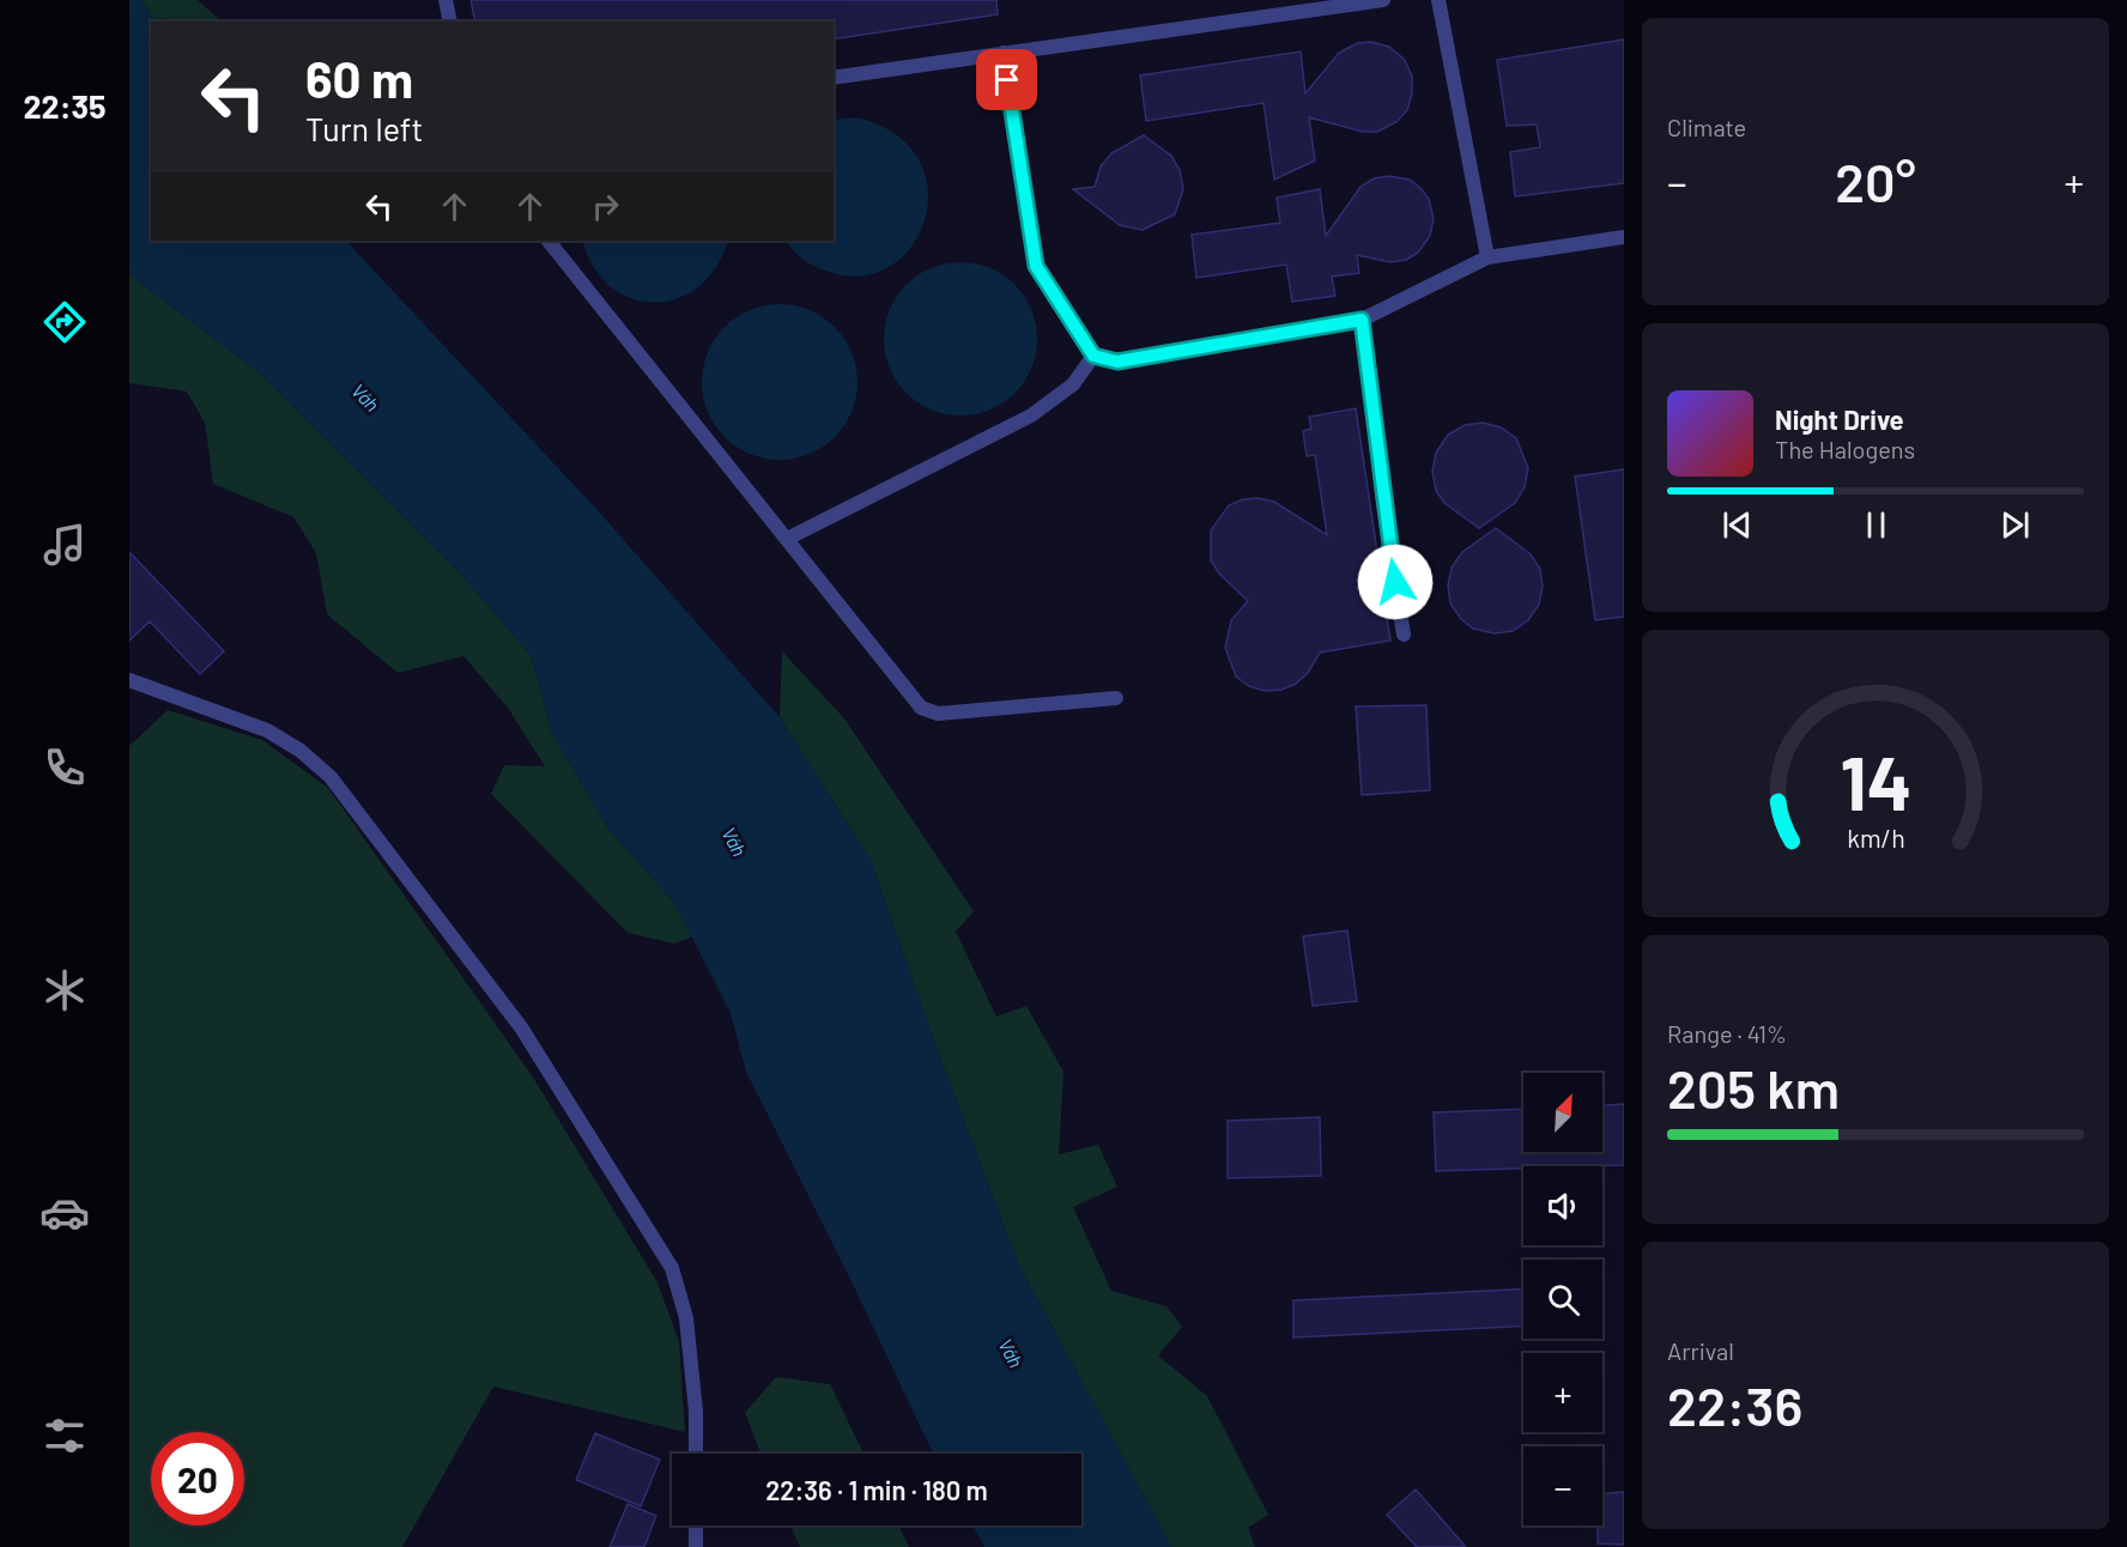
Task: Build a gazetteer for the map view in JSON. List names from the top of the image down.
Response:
{
  "water": ["Váh"],
  "north": "top right",
  "page": {
    "tabs": "22:35",
    "tile": [
      "Climate",
      ["Range · 41%", "205 km"],
      ["Arrival", "22:36"]
    ],
    "turn": ["60 m", "Turn left"],
    "heat": ["−", "20°", "+"],
    "song": ["Night Drive", "The Halogens"],
    "map_buttons": ["+", "−"],
    "limit": "20",
    "trip": "22:36 · 1 min · 180 m",
    "gauge": ["14", "km/h"]
  }
}
